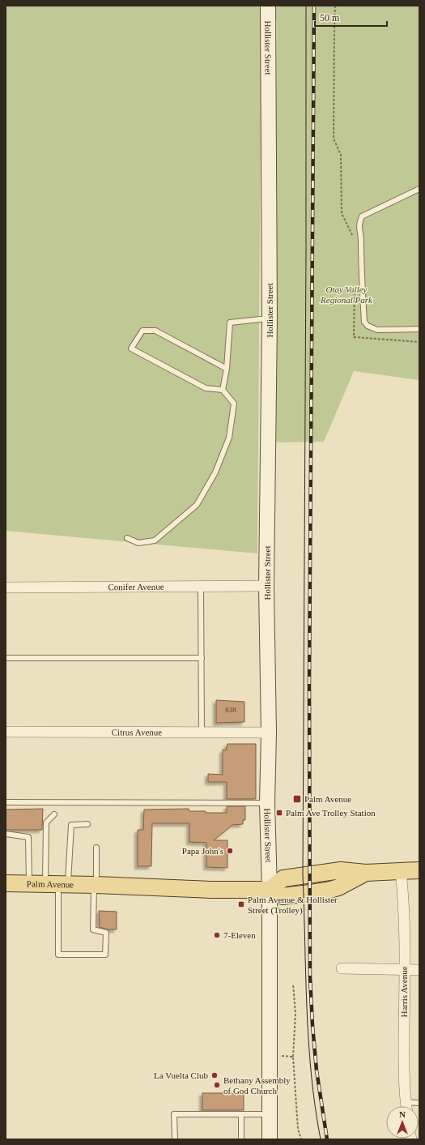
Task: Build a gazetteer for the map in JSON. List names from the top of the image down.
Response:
{
  "streets": {
    "main road": ["Hollister Street", "Palm Avenue"],
    "street": ["Conifer Avenue", "Citrus Avenue", "Harris Avenue"]
  },
  "crossings": [
    ["Hollister Street", "Conifer Avenue"],
    ["Hollister Street", "Citrus Avenue"],
    ["Hollister Street", "Palm Avenue"]
  ],
  "parks": ["Otay Valley Regional Park"],
  "places": {
    "transit": ["Palm Avenue", "Palm Ave Trolley Station", "Palm Avenue & Hollister Street (Trolley)"],
    "other": [
      "Papa John's",
      "7-Eleven",
      "La Vuelta Club",
      "Bethany Assembly of God Church"
    ]
  },
  "house_numbers": ["638"],
  "scale_bar": "50 m",
  "north": "top"
}
